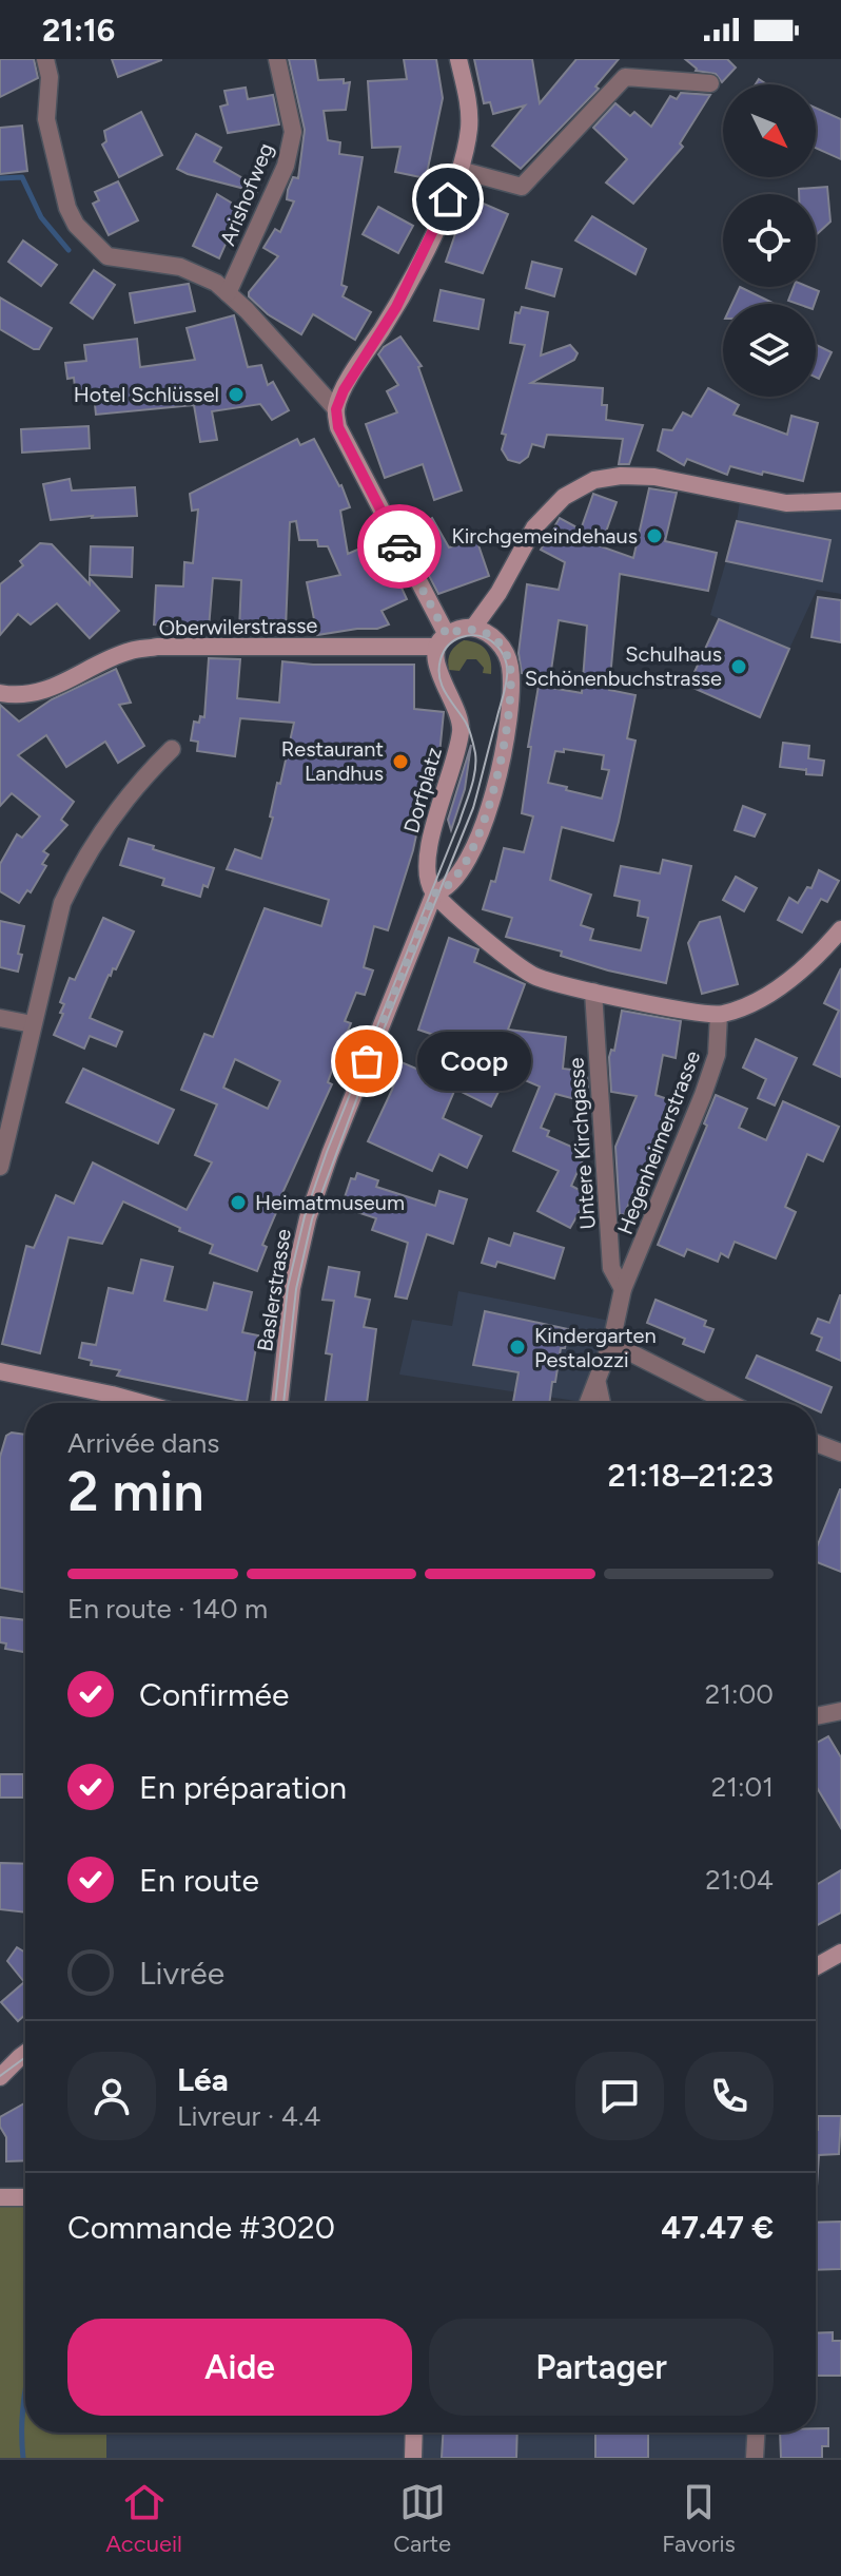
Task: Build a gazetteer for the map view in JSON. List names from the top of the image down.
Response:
{
  "streets": {
    "street": [
      "Arishofweg",
      "Oberwilerstrasse",
      "Dorfplatz",
      "Hegenheimerstrasse",
      "Untere Kirchgasse",
      "Baslerstrasse"
    ]
  },
  "crossings": [
    ["Oberwilerstrasse", "Dorfplatz"],
    ["Dorfplatz", "Baslerstrasse"],
    ["Hegenheimerstrasse", "Untere Kirchgasse"]
  ],
  "places": [
    "Hotel Schlüssel",
    "Kirchgemeindehaus",
    "Schulhaus Schönenbuchstrasse",
    "Restaurant Landhus",
    "Coop",
    "Heimatmuseum",
    "Kindergarten Pestalozzi"
  ],
  "north": "bottom right",
  "page": {
    "status": "21:16",
    "bubble": "Coop",
    "heading": ["2 min", "Arrivée dans", "21:18–21:23"],
    "panel": [
      "Léa",
      "Livreur · 4.4",
      "Commande #3020",
      "47.47 €"
    ],
    "bar": "En route · 140 m",
    "list": [
      ["Confirmée", "21:00"],
      ["En préparation", "21:01"],
      ["En route", "21:04"],
      "Livrée"
    ],
    "buttons": ["Aide", "Partager"],
    "tabs": ["Accueil", "Carte", "Favoris"]
  }
}
